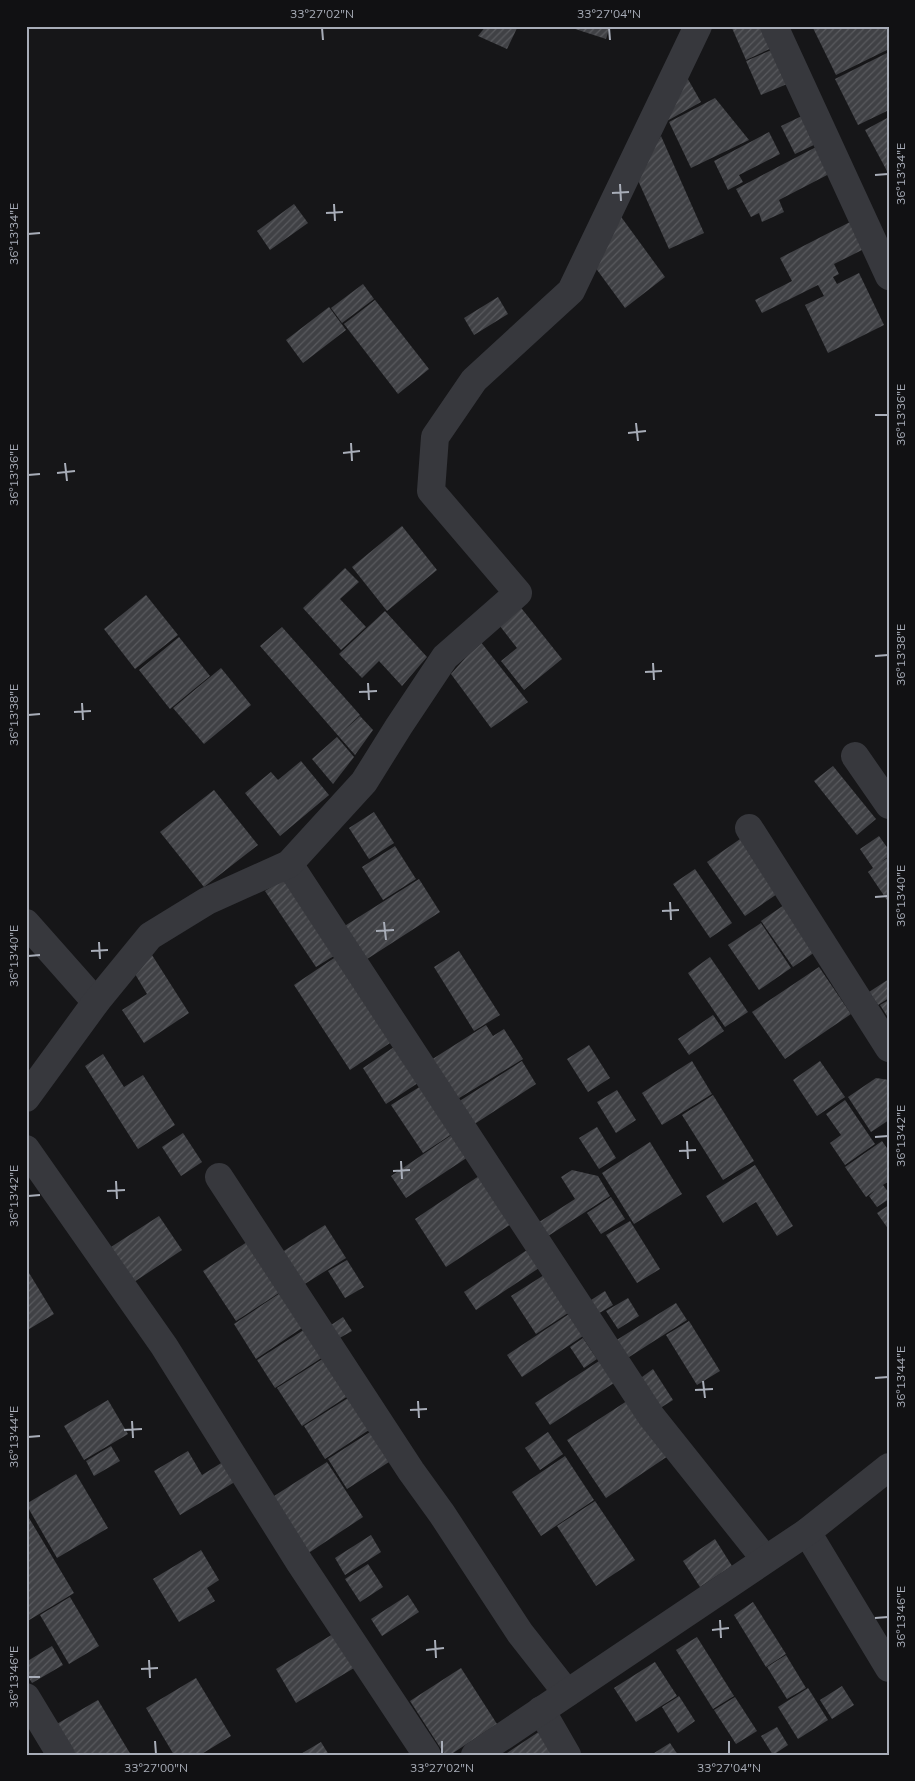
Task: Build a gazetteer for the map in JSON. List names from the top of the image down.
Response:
{
  "coordinates": [
    "33°27'02\"N",
    "33°27'04\"N",
    "36°13'34\"E",
    "36°13'36\"E",
    "36°13'38\"E",
    "36°13'40\"E",
    "36°13'42\"E",
    "36°13'44\"E",
    "36°13'46\"E",
    "33°27'00\"N"
  ]
}
